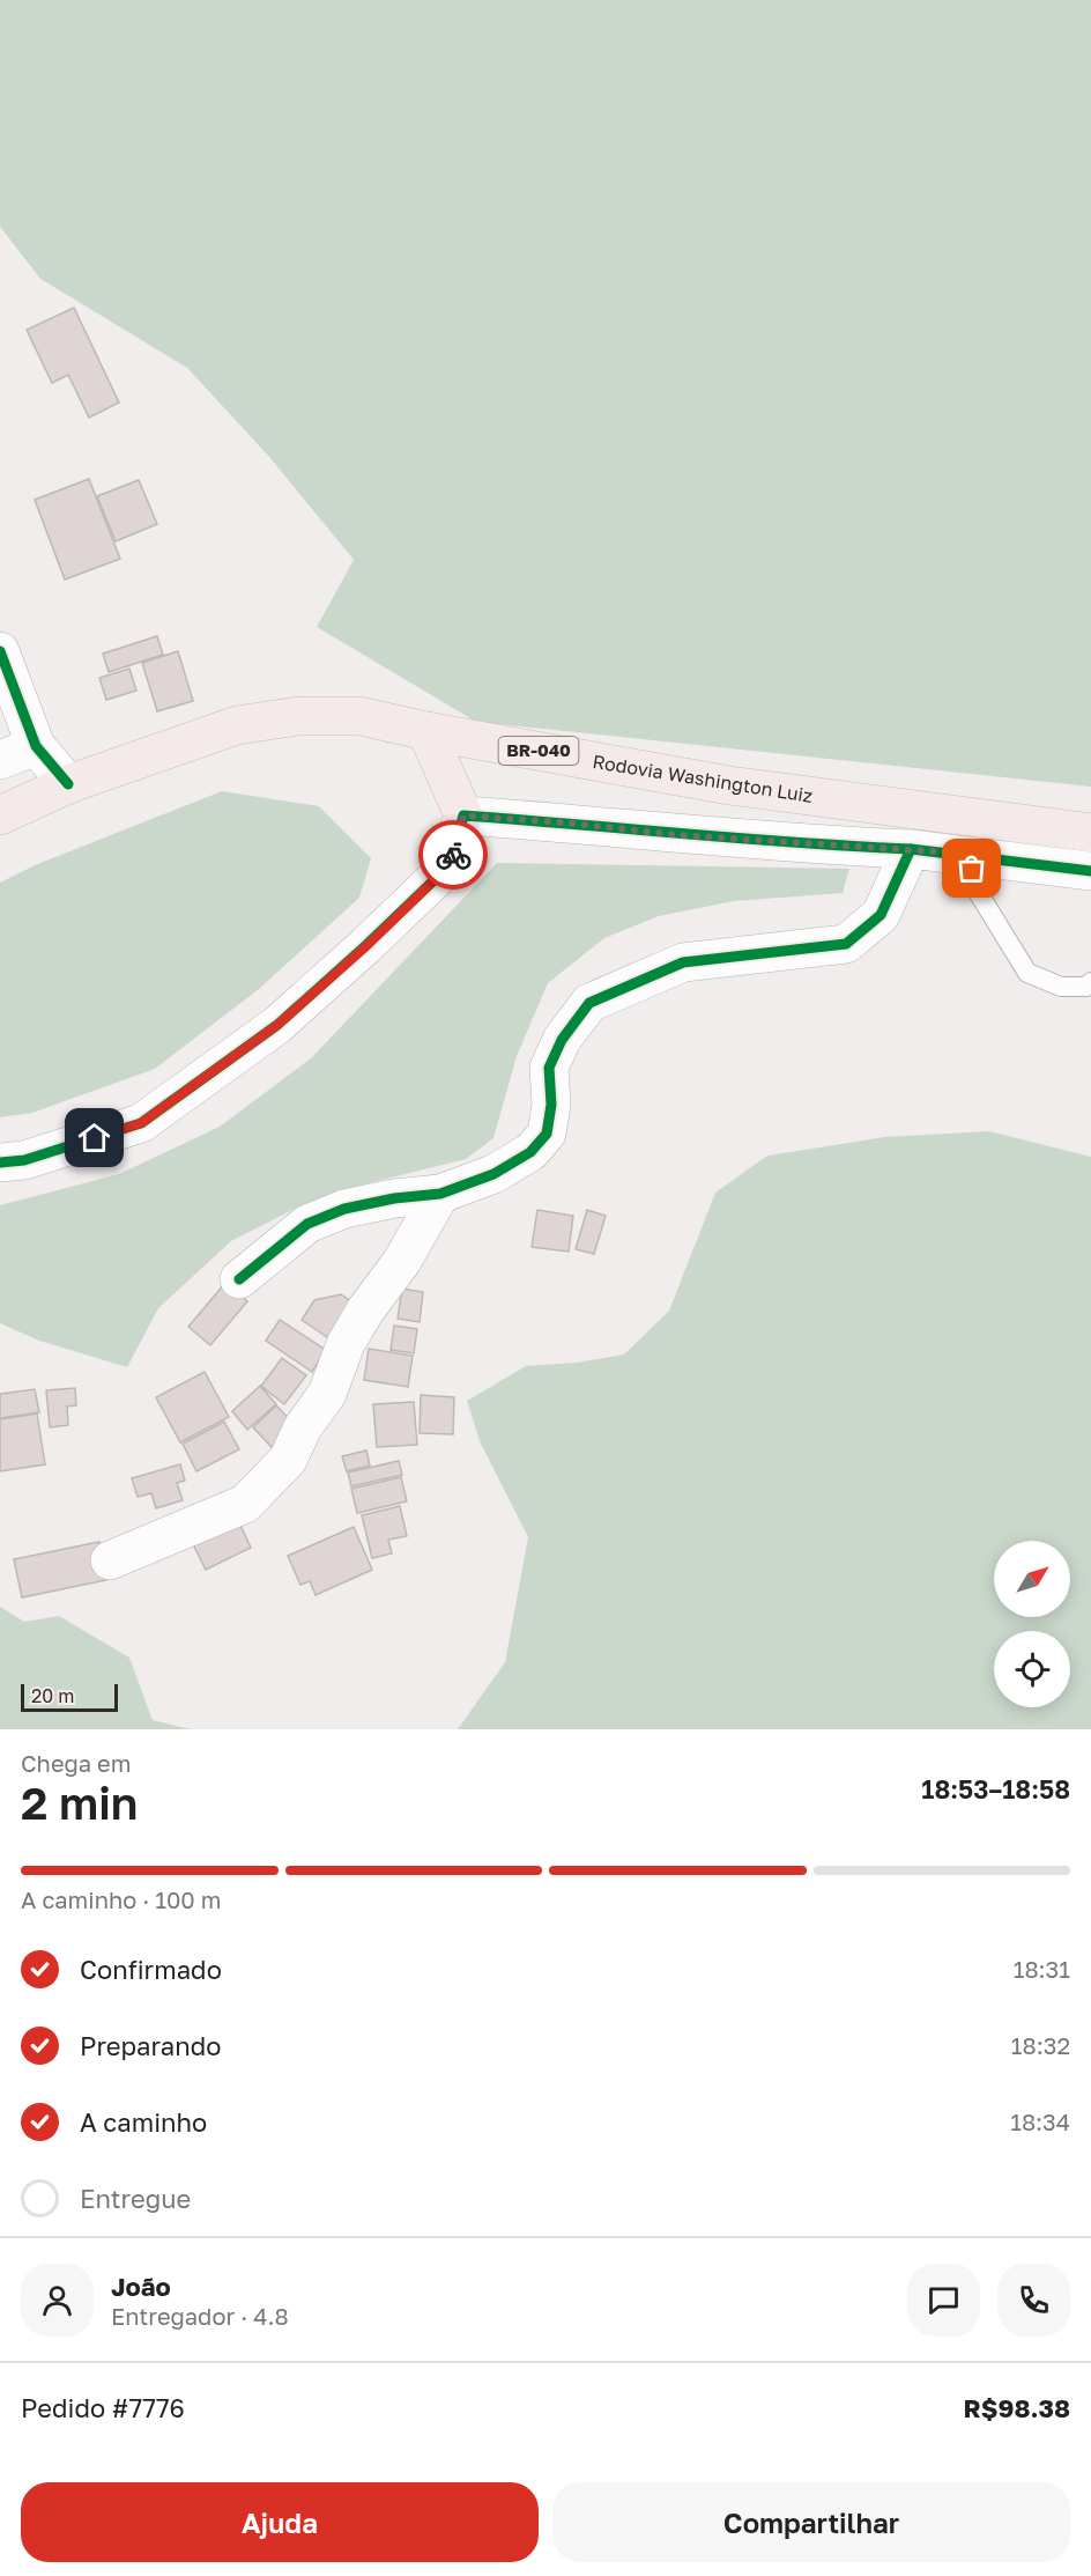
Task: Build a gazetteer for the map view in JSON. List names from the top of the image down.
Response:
{
  "streets": {
    "highway": ["BR-040", "Rodovia Washington Luiz"]
  },
  "scale_bar": "20 m",
  "north": "top right",
  "page": {
    "scale": "20 m",
    "heading": ["2 min", "Chega em", "18:53–18:58"],
    "panel": [
      "João",
      "Entregador · 4.8",
      "Pedido #7776",
      "R$98.38"
    ],
    "bar": "A caminho · 100 m",
    "list": [
      ["Confirmado", "18:31"],
      ["Preparando", "18:32"],
      ["A caminho", "18:34"],
      "Entregue"
    ],
    "buttons": ["Ajuda", "Compartilhar"]
  }
}
